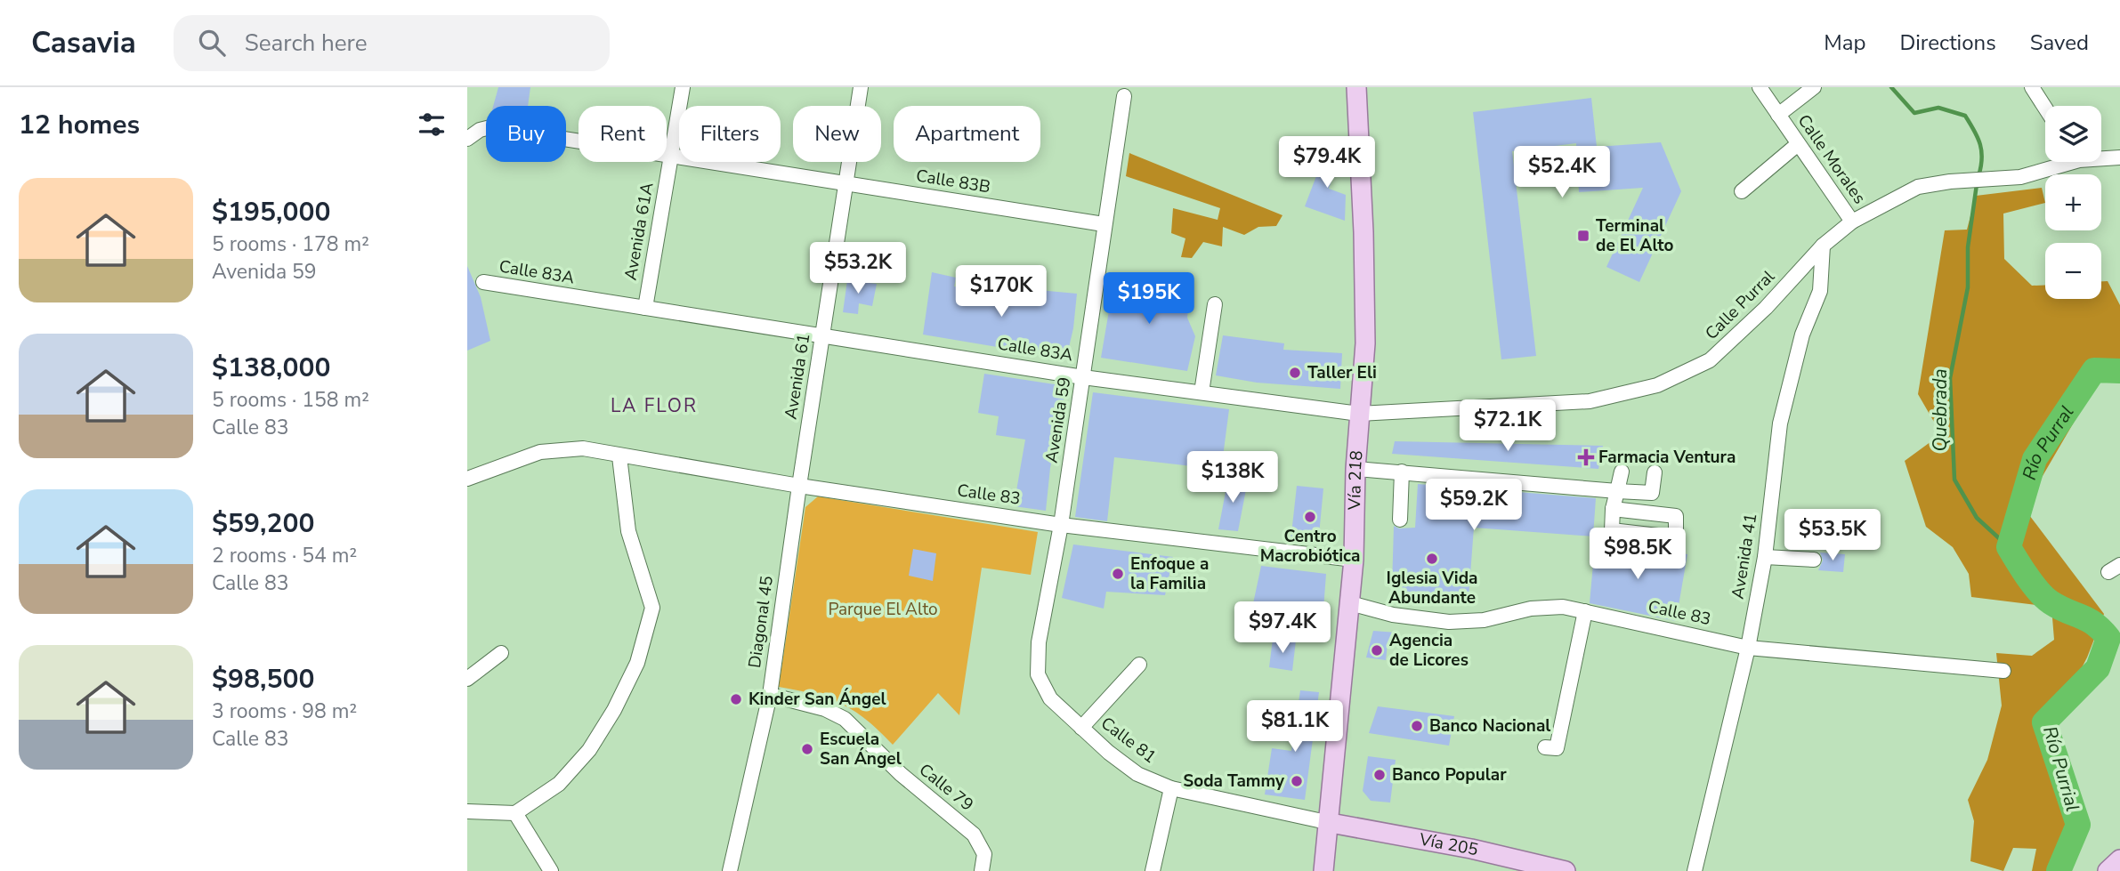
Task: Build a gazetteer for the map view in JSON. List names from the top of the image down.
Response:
{
  "streets": {
    "main road": ["Vía 218", "Vía 205"],
    "street": [
      "Calle Morales",
      "Calle 83B",
      "Avenida 61A",
      "Calle 83A",
      "Calle Purral",
      "Avenida 61",
      "Avenida 59",
      "Calle 83",
      "Avenida 41",
      "Diagonal 45",
      "Calle 81",
      "Calle 79"
    ]
  },
  "crossings": [
    ["Calle Morales", "Calle Purral"],
    ["Calle 83B", "Avenida 61A"],
    ["Calle 83B", "Avenida 61"],
    ["Calle 83B", "Avenida 59"],
    ["Avenida 61A", "Calle 83A"],
    ["Calle 83A", "Calle Purral"],
    ["Calle 83A", "Avenida 61"],
    ["Calle 83A", "Avenida 59"],
    ["Calle 83A", "Vía 218"],
    ["Calle Purral", "Vía 218"],
    ["Calle Purral", "Avenida 41"],
    ["Avenida 61", "Calle 83"],
    ["Avenida 61", "Diagonal 45"],
    ["Avenida 59", "Calle 83"],
    ["Avenida 59", "Calle 81"],
    ["Vía 218", "Calle 83"],
    ["Vía 218", "Calle 81"],
    ["Vía 218", "Vía 205"],
    ["Calle 83", "Avenida 41"],
    ["Calle 83", "Diagonal 45"],
    ["Diagonal 45", "Calle 79"],
    ["Calle 81", "Vía 205"]
  ],
  "districts": ["LA FLOR"],
  "water": ["Quebrada", "Río Purral", "Río Purrial"],
  "parks": ["Parque El Alto"],
  "places": {
    "transit": ["Terminal de El Alto"],
    "other": [
      "Taller Eli",
      "Centro Macrobiótica",
      "Iglesia Vida Abundante",
      "Enfoque a la Familia",
      "Agencia de Licores",
      "Kinder San Ángel",
      "Banco Nacional",
      "Escuela San Ángel",
      "Banco Popular",
      "Soda Tammy"
    ],
    "health": ["Farmacia Ventura"]
  },
  "page": {
    "header": "Casavia",
    "search": "Search here",
    "nav": ["Map", "Directions", "Saved"],
    "heading": "12 homes",
    "map_buttons": ["+", "−"],
    "chip": [
      "Buy",
      "Rent",
      "Filters",
      "New",
      "Apartment"
    ],
    "price": [
      "$79.4K",
      "$52.4K",
      "$53.2K",
      "$170K",
      "$195K",
      "$72.1K",
      "$138K",
      "$59.2K",
      "$53.5K",
      "$98.5K",
      "$97.4K",
      "$81.1K"
    ],
    "list": [
      {
        "name": "$195,000",
        "note": "5 rooms · 178 m² · Avenida 59"
      },
      {
        "name": "$138,000",
        "note": "5 rooms · 158 m² · Calle 83"
      },
      {
        "name": "$59,200",
        "note": "2 rooms · 54 m² · Calle 83"
      },
      {
        "name": "$98,500",
        "note": "3 rooms · 98 m² · Calle 83"
      }
    ]
  }
}
